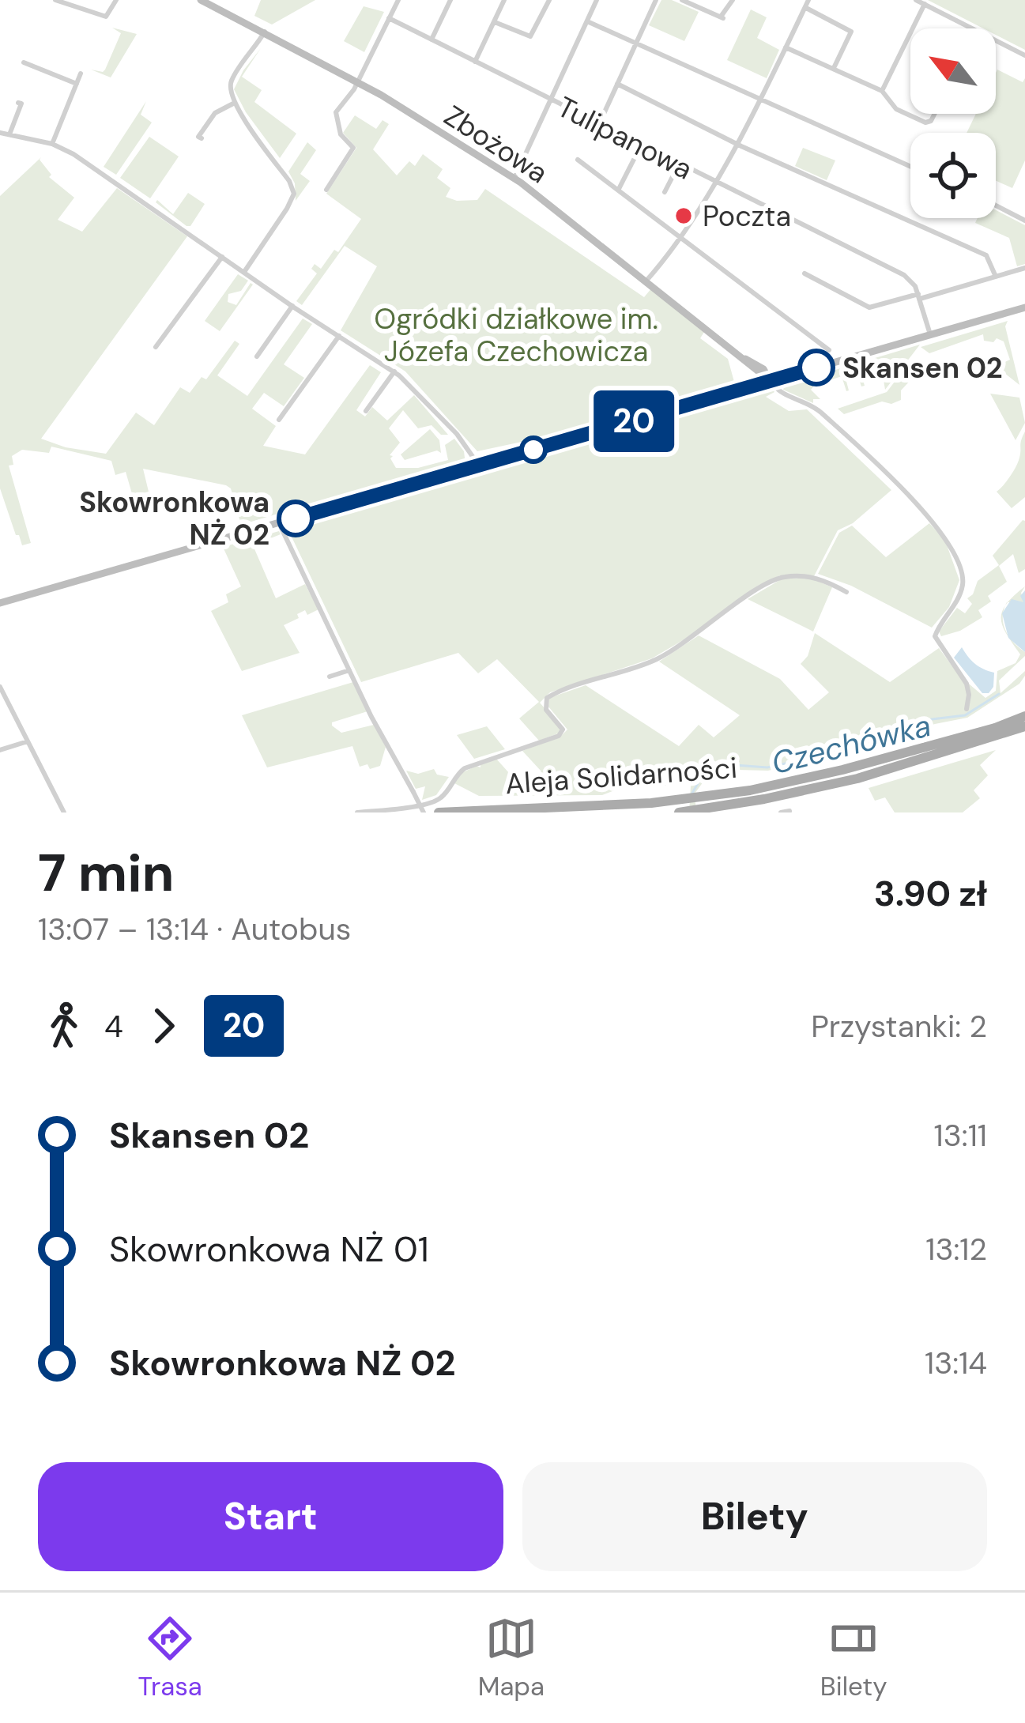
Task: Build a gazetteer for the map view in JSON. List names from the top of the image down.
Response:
{
  "streets": {
    "main road": ["Aleja Solidarności"],
    "street": ["Tulipanowa", "Zbożowa"]
  },
  "water": ["Czechówka"],
  "parks": ["Ogródki działkowe im. Józefa Czechowicza"],
  "places": ["Poczta", "Skansen 02", "Skowronkowa NŻ 02"],
  "lines": ["bus line 20"],
  "north": "top left",
  "page": {
    "on_map": "20",
    "heading": ["7 min", "13:07 – 13:14 · Autobus", "3.90 zł"],
    "legs": ["4", "20", "Przystanki: 2"],
    "list": [
      {
        "name": "Skansen 02",
        "value": "13:11"
      },
      {
        "name": "Skowronkowa NŻ 01",
        "value": "13:12"
      },
      {
        "name": "Skowronkowa NŻ 02",
        "value": "13:14"
      }
    ],
    "buttons": ["Start", "Bilety"],
    "tabs": ["Trasa", "Mapa", "Bilety"]
  }
}
